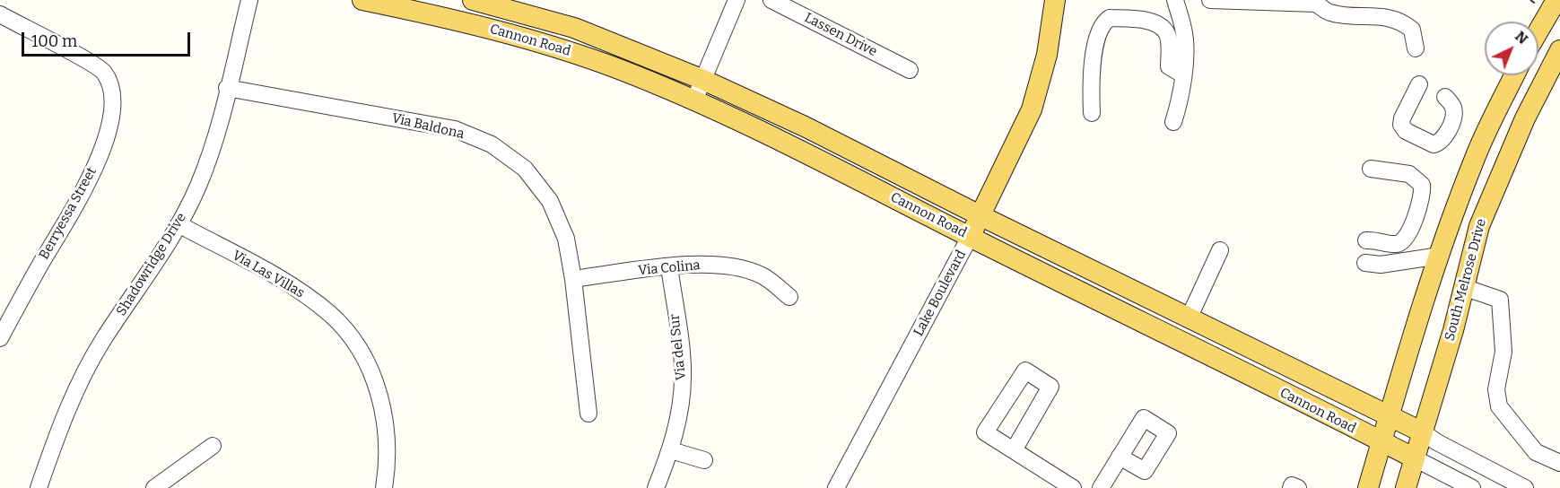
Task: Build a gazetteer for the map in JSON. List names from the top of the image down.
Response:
{
  "streets": {
    "main road": ["Cannon Road", "South Melrose Drive", "Lake Boulevard"],
    "street": [
      "Lassen Drive",
      "Via Baldona",
      "Berryessa Street",
      "Shadowridge Drive",
      "Via Colina",
      "Via Las Villas",
      "Via del Sur"
    ]
  },
  "crossings": [
    ["Cannon Road", "South Melrose Drive"],
    ["Cannon Road", "Lake Boulevard"],
    ["Via Baldona", "Shadowridge Drive"],
    ["Via Baldona", "Via Colina"],
    ["Shadowridge Drive", "Via Las Villas"],
    ["Via Colina", "Via del Sur"]
  ],
  "scale_bar": "100 m",
  "north": "top right"
}
